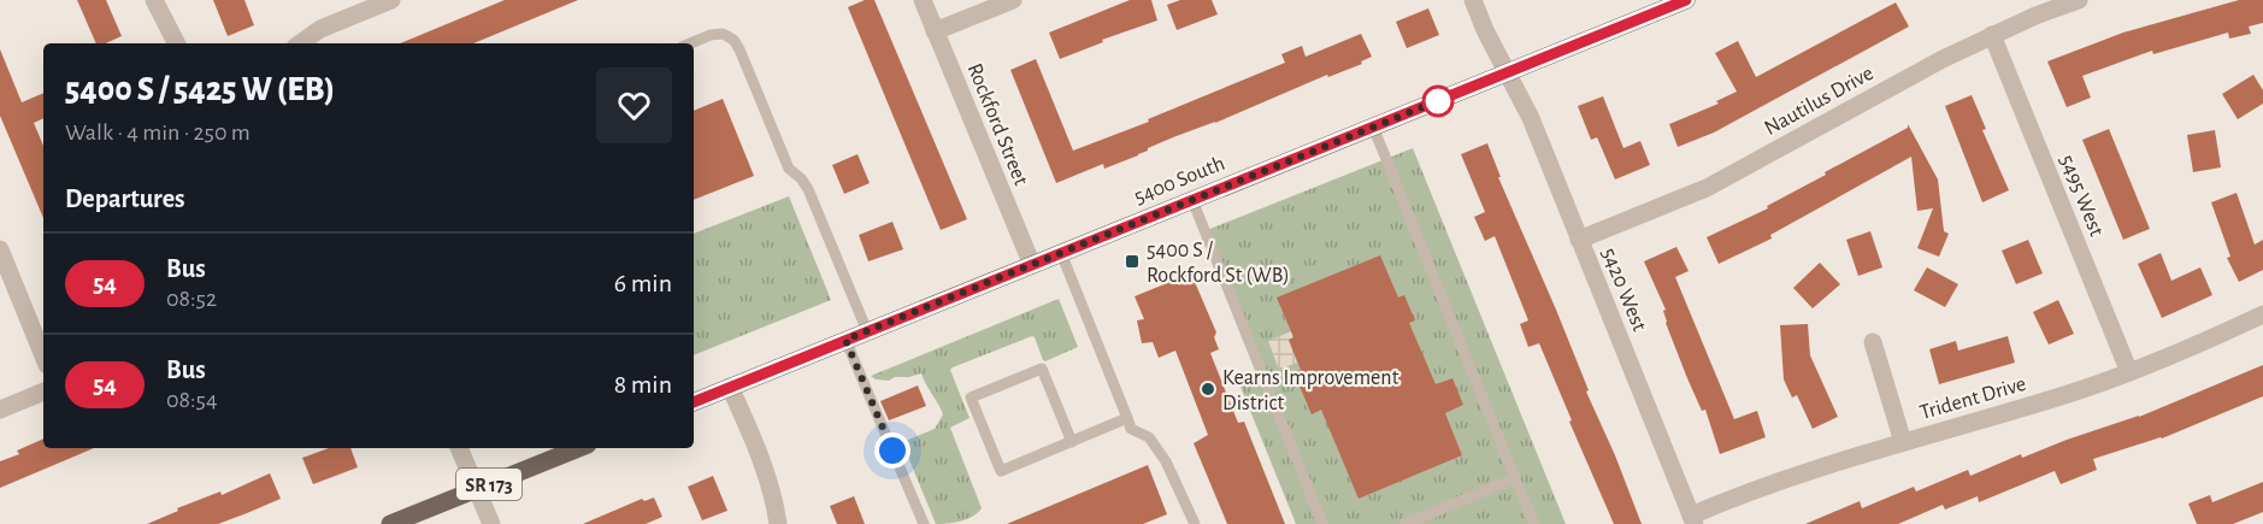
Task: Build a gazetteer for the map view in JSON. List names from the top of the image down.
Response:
{
  "streets": {
    "main road": ["5400 South", "SR 173"],
    "street": [
      "Nautilus Drive",
      "Rockford Street",
      "5495 West",
      "5420 West",
      "Trident Drive"
    ]
  },
  "crossings": [
    ["Nautilus Drive", "5495 West"],
    ["Nautilus Drive", "5420 West"],
    ["Rockford Street", "5400 South"],
    ["5400 South", "5420 West"],
    ["5495 West", "Trident Drive"],
    ["5420 West", "Trident Drive"]
  ],
  "places": {
    "transit": ["5400 S / Rockford St (WB)"],
    "other": ["Kearns Improvement District"]
  },
  "lines": ["bus line 54"],
  "page": {
    "heading": [
      ["5400 S / 5425 W (EB)", "Walk · 4 min · 250 m"],
      "Departures"
    ],
    "list": [
      {
        "mark": "54",
        "name": "Bus",
        "note": "08:52",
        "value": "6 min"
      },
      {
        "mark": "54",
        "name": "Bus",
        "note": "08:54",
        "value": "8 min"
      }
    ]
  }
}
